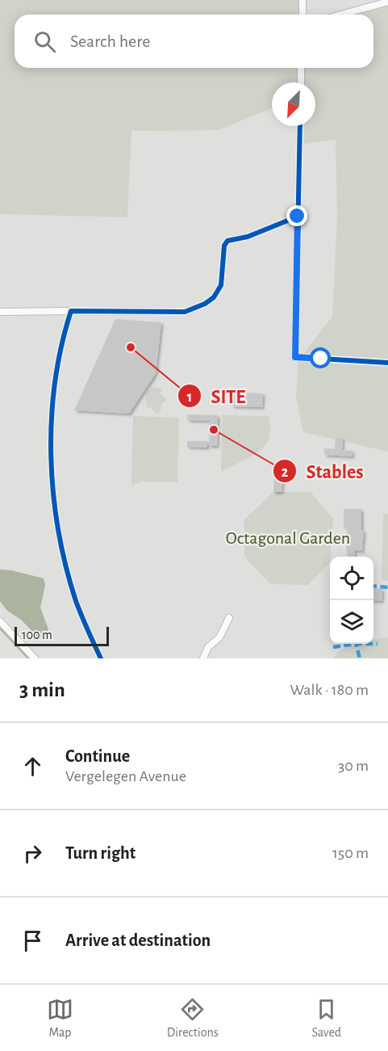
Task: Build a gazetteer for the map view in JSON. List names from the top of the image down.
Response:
{
  "parks": ["Octagonal Garden"],
  "places": ["SITE", "Stables"],
  "scale_bar": "100 m",
  "north": "bottom left",
  "page": {
    "search": "Search here",
    "scale": "100 m",
    "heading": ["3 min", "Walk · 180 m"],
    "list": [
      ["Continue", "Vergelegen Avenue", "30 m"],
      ["Turn right", "150 m"],
      "Arrive at destination"
    ],
    "nav": ["Map", "Directions", "Saved"]
  }
}
